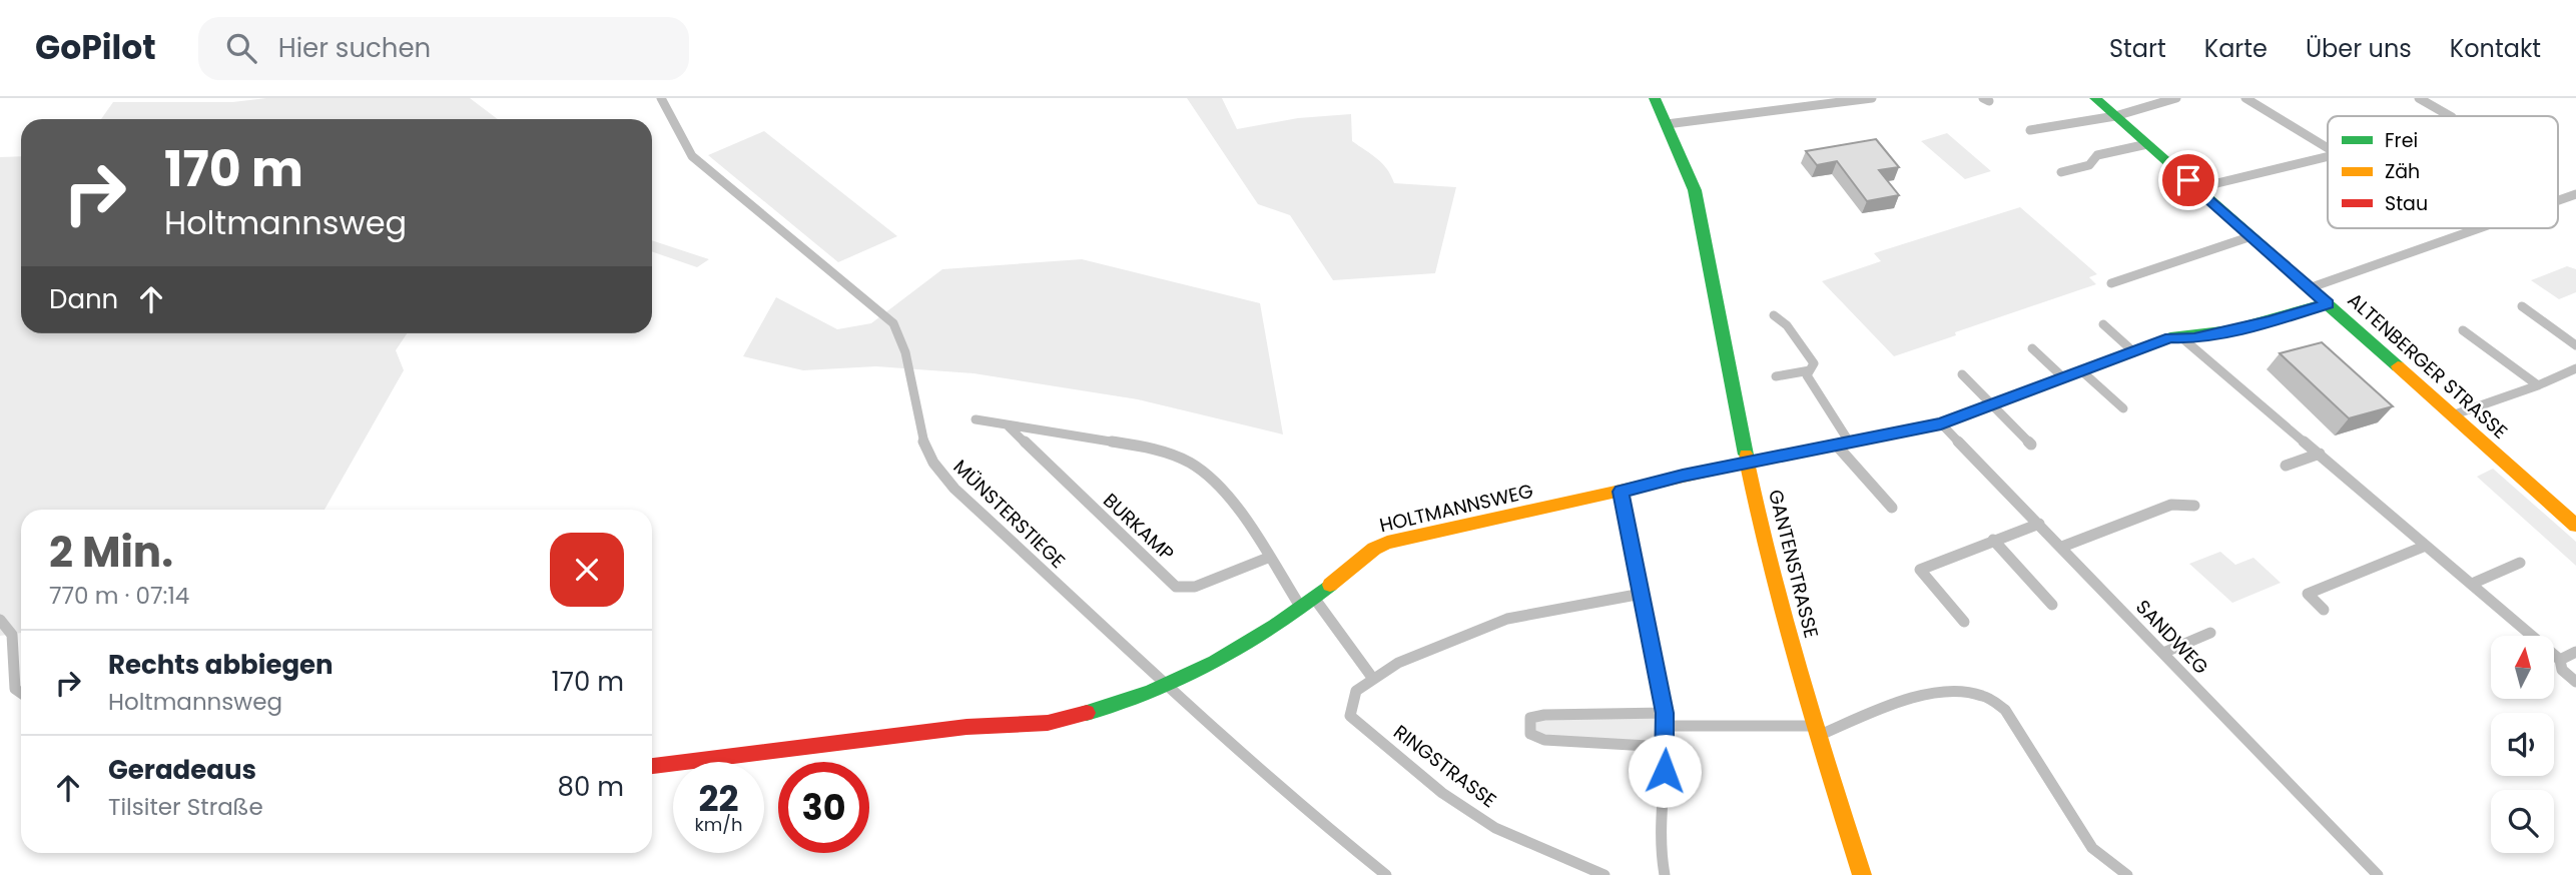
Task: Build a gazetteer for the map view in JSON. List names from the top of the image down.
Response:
{
  "streets": {
    "street": [
      "ALTENBERGER STRASSE",
      "HOLTMANNSWEG",
      "MÜNSTERSTIEGE",
      "BURKAMP",
      "GANTENSTRASSE",
      "SANDWEG",
      "RINGSTRASSE"
    ]
  },
  "crossings": [
    ["ALTENBERGER STRASSE", "HOLTMANNSWEG"],
    ["HOLTMANNSWEG", "MÜNSTERSTIEGE"],
    ["HOLTMANNSWEG", "GANTENSTRASSE"],
    ["HOLTMANNSWEG", "SANDWEG"]
  ],
  "legend": ["Frei", "Zäh", "Stau"],
  "north": "top",
  "page": {
    "header": "GoPilot",
    "search": "Hier suchen",
    "nav": [
      "Start",
      "Karte",
      "Über uns",
      "Kontakt"
    ],
    "turn": ["170 m", "Holtmannsweg"],
    "then": "Dann",
    "heading": ["2 Min.", "770 m · 07:14"],
    "list": [
      {
        "name": "Rechts abbiegen",
        "note": "Holtmannsweg",
        "value": "170 m"
      },
      {
        "name": "Geradeaus",
        "note": "Tilsiter Straße",
        "value": "80 m"
      }
    ],
    "speed": "22 km/h",
    "limit": "30"
  }
}
